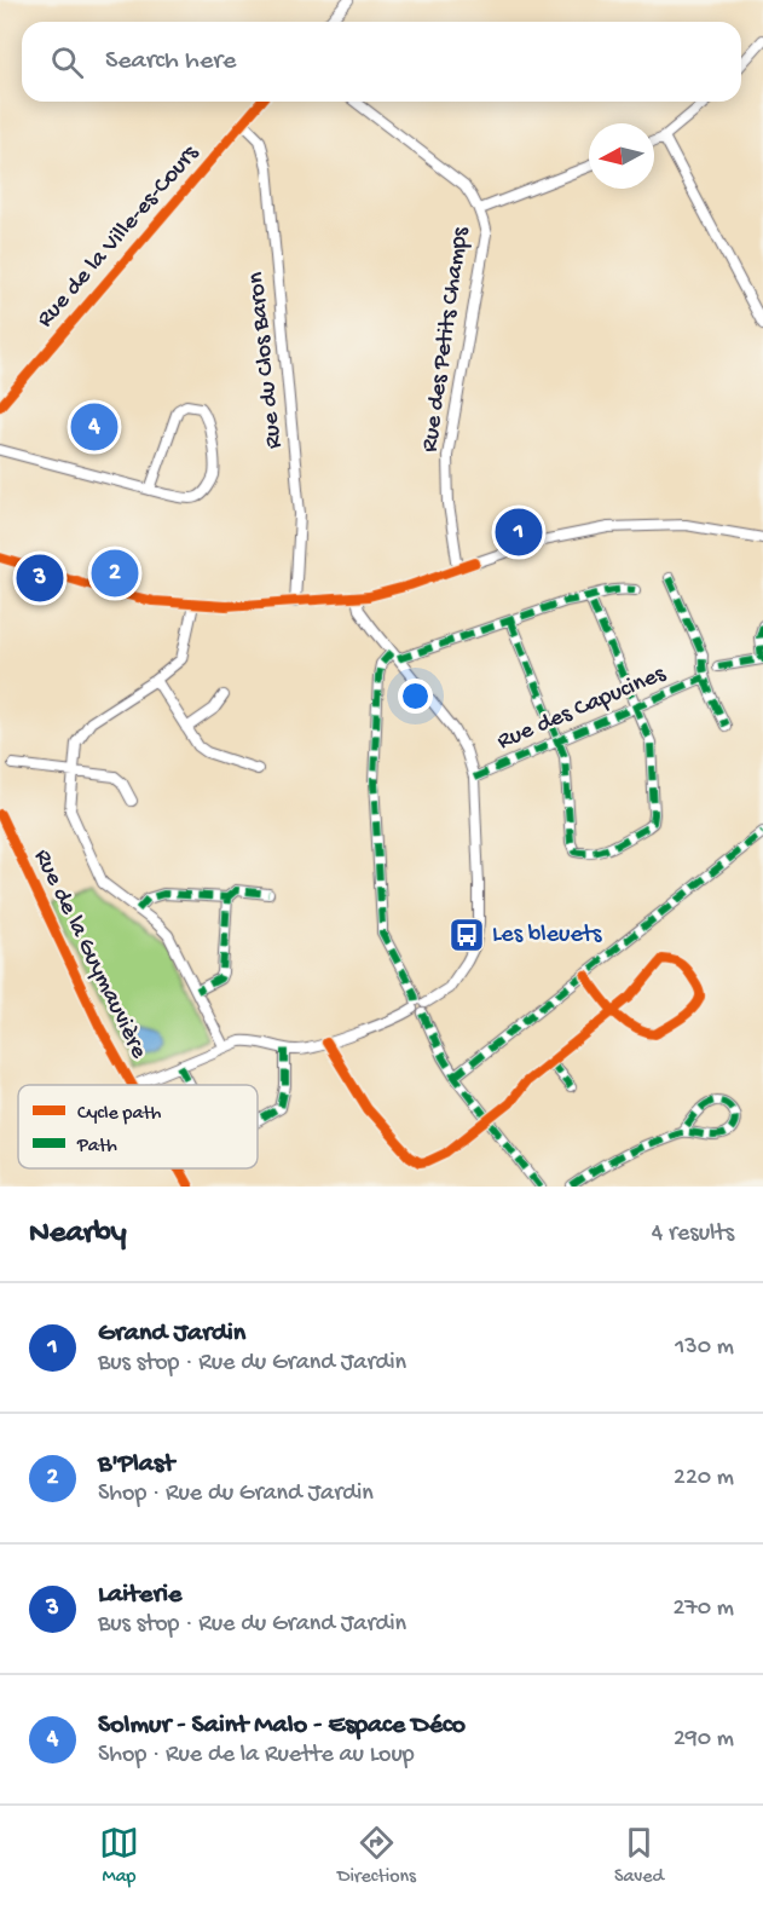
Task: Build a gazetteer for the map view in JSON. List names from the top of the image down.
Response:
{
  "streets": {
    "street": [
      "Rue de la Ville-es-Cours",
      "Rue des Petits Champs",
      "Rue du Clos Baron",
      "Rue des Capucines",
      "Rue de la Guymauvière"
    ]
  },
  "crossings": [
    ["Rue de la Ville-es-Cours", "Rue du Clos Baron"]
  ],
  "places": {
    "bus stop": ["Les bleuets"]
  },
  "legend": ["Cycle path", "Path"],
  "north": "left",
  "page": {
    "search": "Search here",
    "pins": [
      "4",
      "1",
      "2",
      "3"
    ],
    "heading": ["Nearby", "4 results"],
    "list": [
      {
        "mark": "1",
        "name": "Grand Jardin",
        "note": "Bus stop · Rue du Grand Jardin",
        "value": "130 m"
      },
      {
        "mark": "2",
        "name": "B'Plast",
        "note": "Shop · Rue du Grand Jardin",
        "value": "220 m"
      },
      {
        "mark": "3",
        "name": "Laiterie",
        "note": "Bus stop · Rue du Grand Jardin",
        "value": "270 m"
      },
      {
        "mark": "4",
        "name": "Solmur - Saint Malo - Espace Déco",
        "note": "Shop · Rue de la Ruette au Loup",
        "value": "290 m"
      }
    ],
    "nav": ["Map", "Directions", "Saved"]
  }
}
